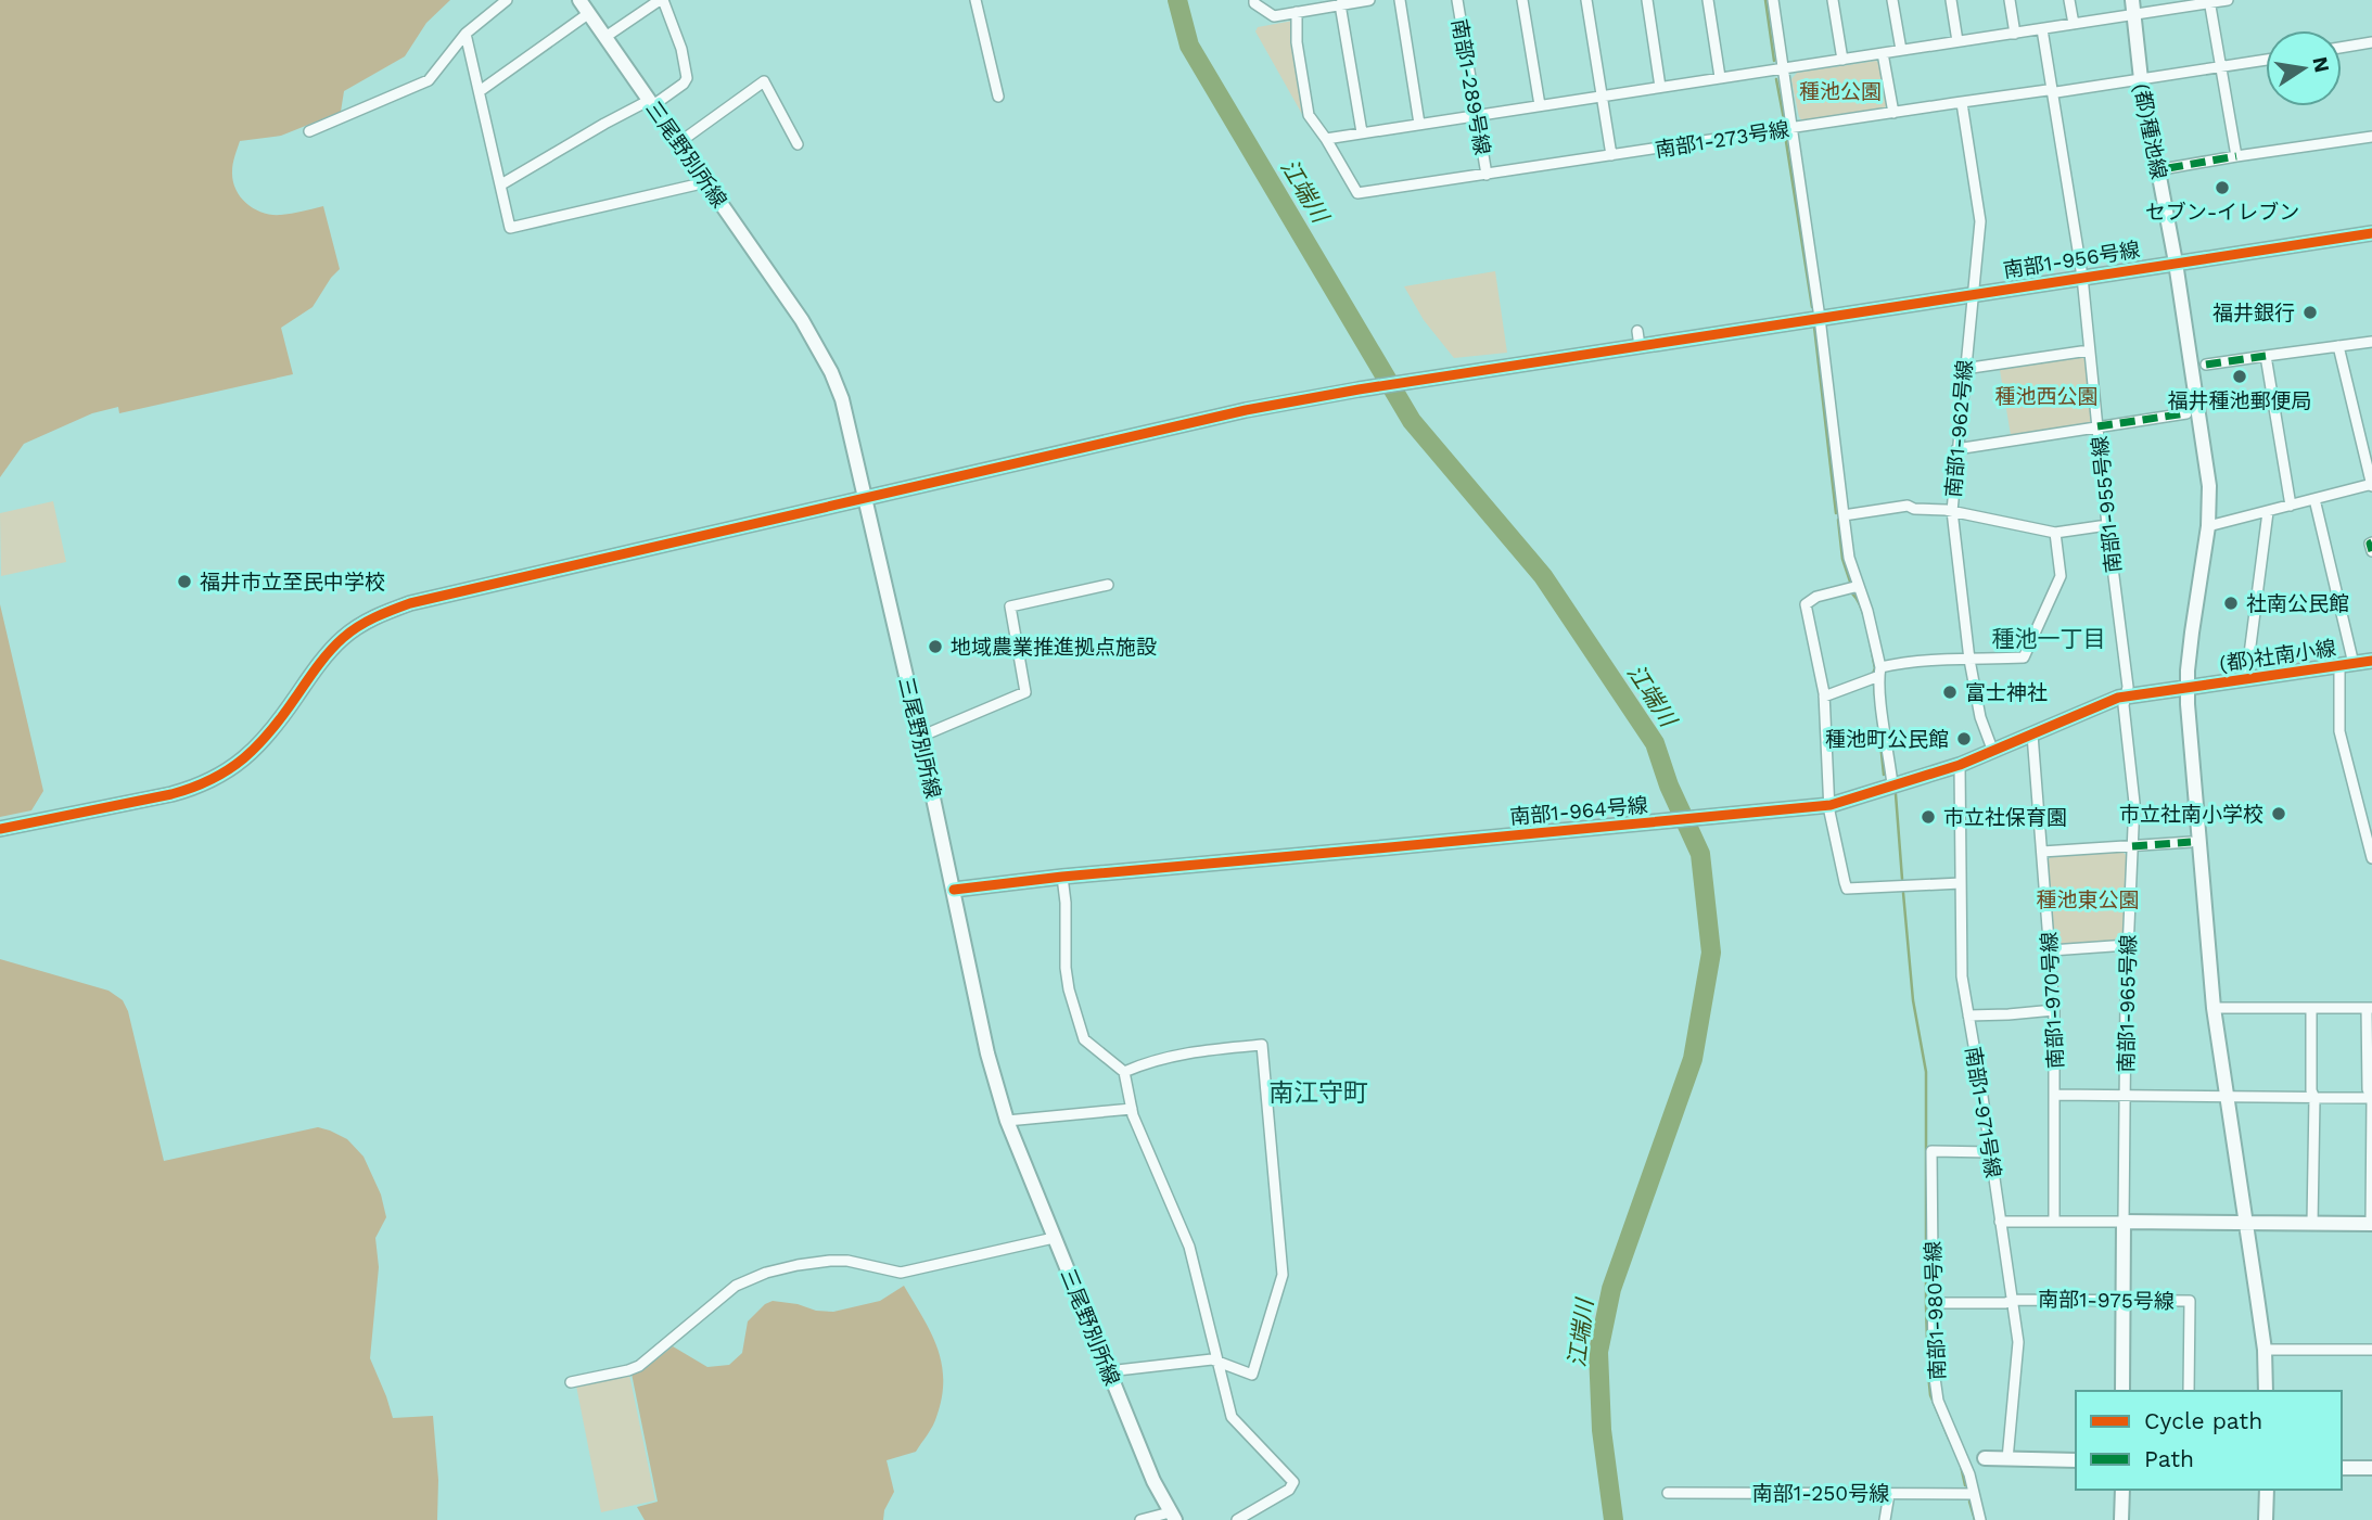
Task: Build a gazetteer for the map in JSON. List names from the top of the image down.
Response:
{
  "streets": {
    "street": [
      "南部1-289号線",
      "(都)種池線",
      "南部1-273号線",
      "三尾野別所線",
      "南部1-956号線",
      "南部1-962号線",
      "南部1-955号線",
      "(都)社南小線",
      "南部1-964号線",
      "南部1-970号線",
      "南部1-965号線",
      "南部1-971号線",
      "南部1-975号線",
      "南部1-980号線",
      "南部1-250号線"
    ]
  },
  "crossings": [
    ["南部1-289号線", "南部1-273号線"],
    ["(都)種池線", "南部1-273号線"],
    ["(都)種池線", "南部1-956号線"],
    ["(都)種池線", "(都)社南小線"],
    ["(都)種池線", "南部1-964号線"],
    ["南部1-273号線", "南部1-962号線"],
    ["南部1-273号線", "南部1-955号線"],
    ["三尾野別所線", "南部1-956号線"],
    ["三尾野別所線", "南部1-964号線"],
    ["南部1-956号線", "南部1-962号線"],
    ["南部1-956号線", "南部1-955号線"],
    ["南部1-962号線", "南部1-964号線"],
    ["南部1-955号線", "南部1-964号線"],
    ["南部1-955号線", "南部1-965号線"],
    ["(都)社南小線", "南部1-964号線"],
    ["南部1-964号線", "南部1-970号線"],
    ["南部1-964号線", "南部1-965号線"],
    ["南部1-964号線", "南部1-971号線"],
    ["南部1-971号線", "南部1-975号線"],
    ["南部1-971号線", "南部1-980号線"],
    ["南部1-975号線", "南部1-980号線"],
    ["南部1-980号線", "南部1-250号線"]
  ],
  "districts": ["種池一丁目", "南江守町"],
  "water": ["江端川"],
  "parks": ["種池公園", "種池西公園", "種池東公園"],
  "places": [
    "セブン-イレブン",
    "福井銀行",
    "福井種池郵便局",
    "福井市立至民中学校",
    "社南公民館",
    "地域農業推進拠点施設",
    "富士神社",
    "種池町公民館",
    "市立社南小学校",
    "市立社保育園"
  ],
  "legend": ["Cycle path", "Path"],
  "north": "right"
}
